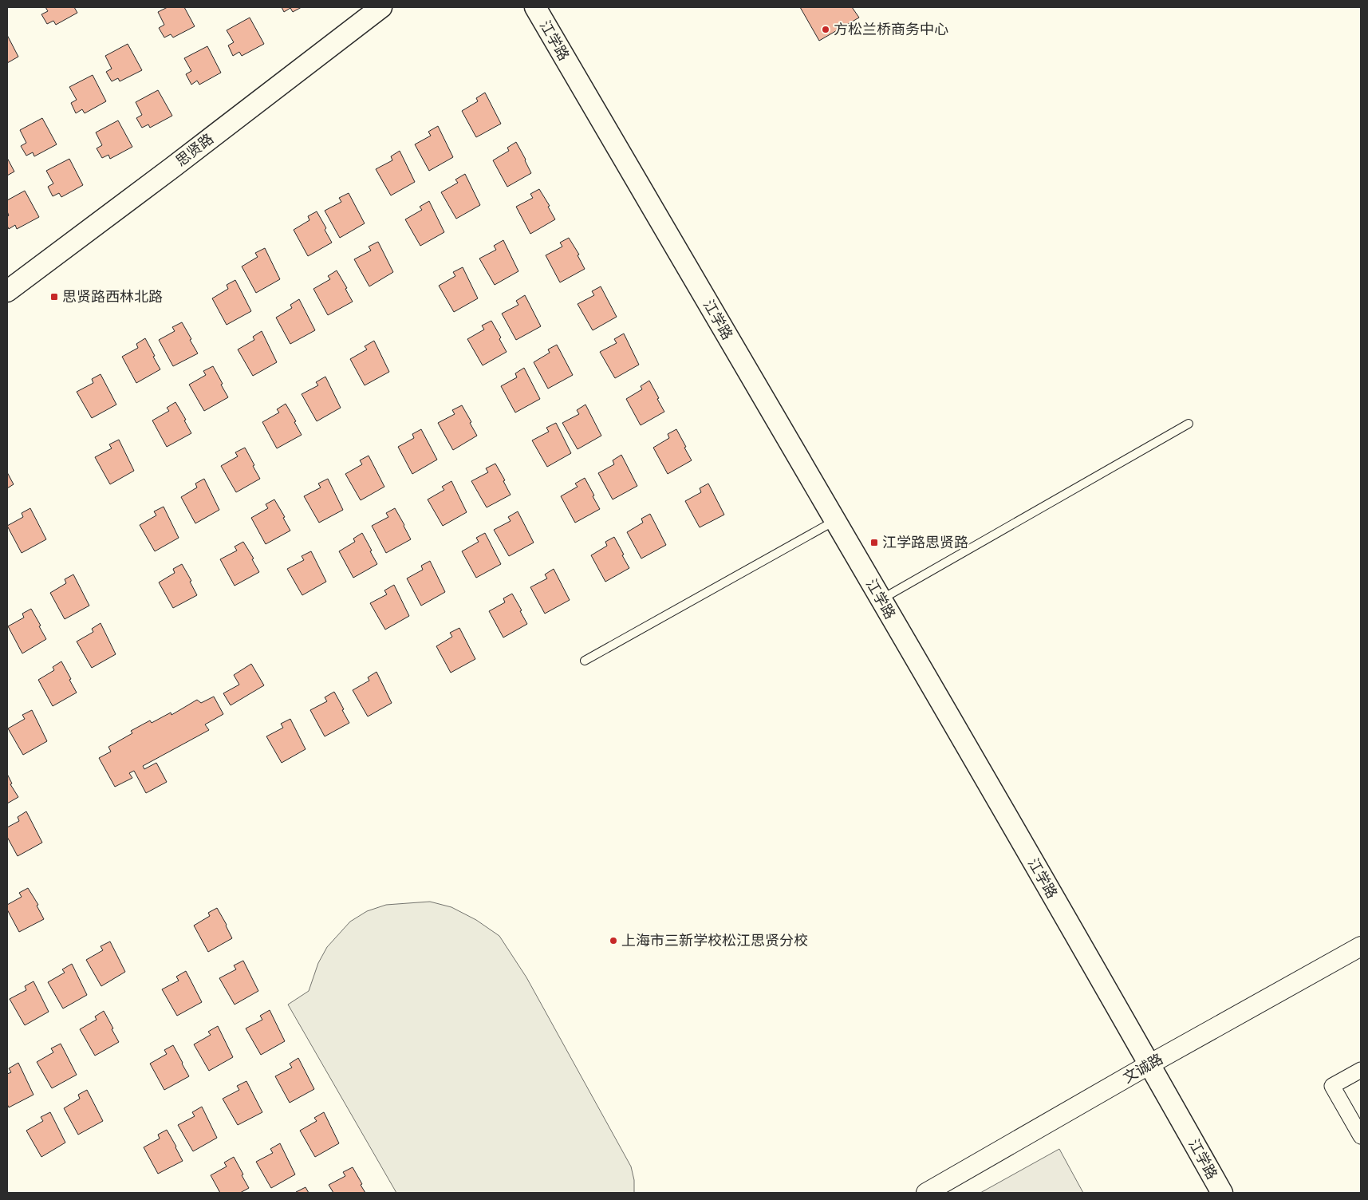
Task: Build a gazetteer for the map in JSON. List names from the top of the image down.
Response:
{
  "streets": {
    "main road": ["江学路", "思贤路"],
    "street": ["文诚路"]
  },
  "crossings": [
    ["江学路", "文诚路"]
  ],
  "places": {
    "other": ["方松兰桥商务中心", "上海市三新学校松江思贤分校"],
    "transit": ["思贤路西林北路", "江学路思贤路"]
  }
}
